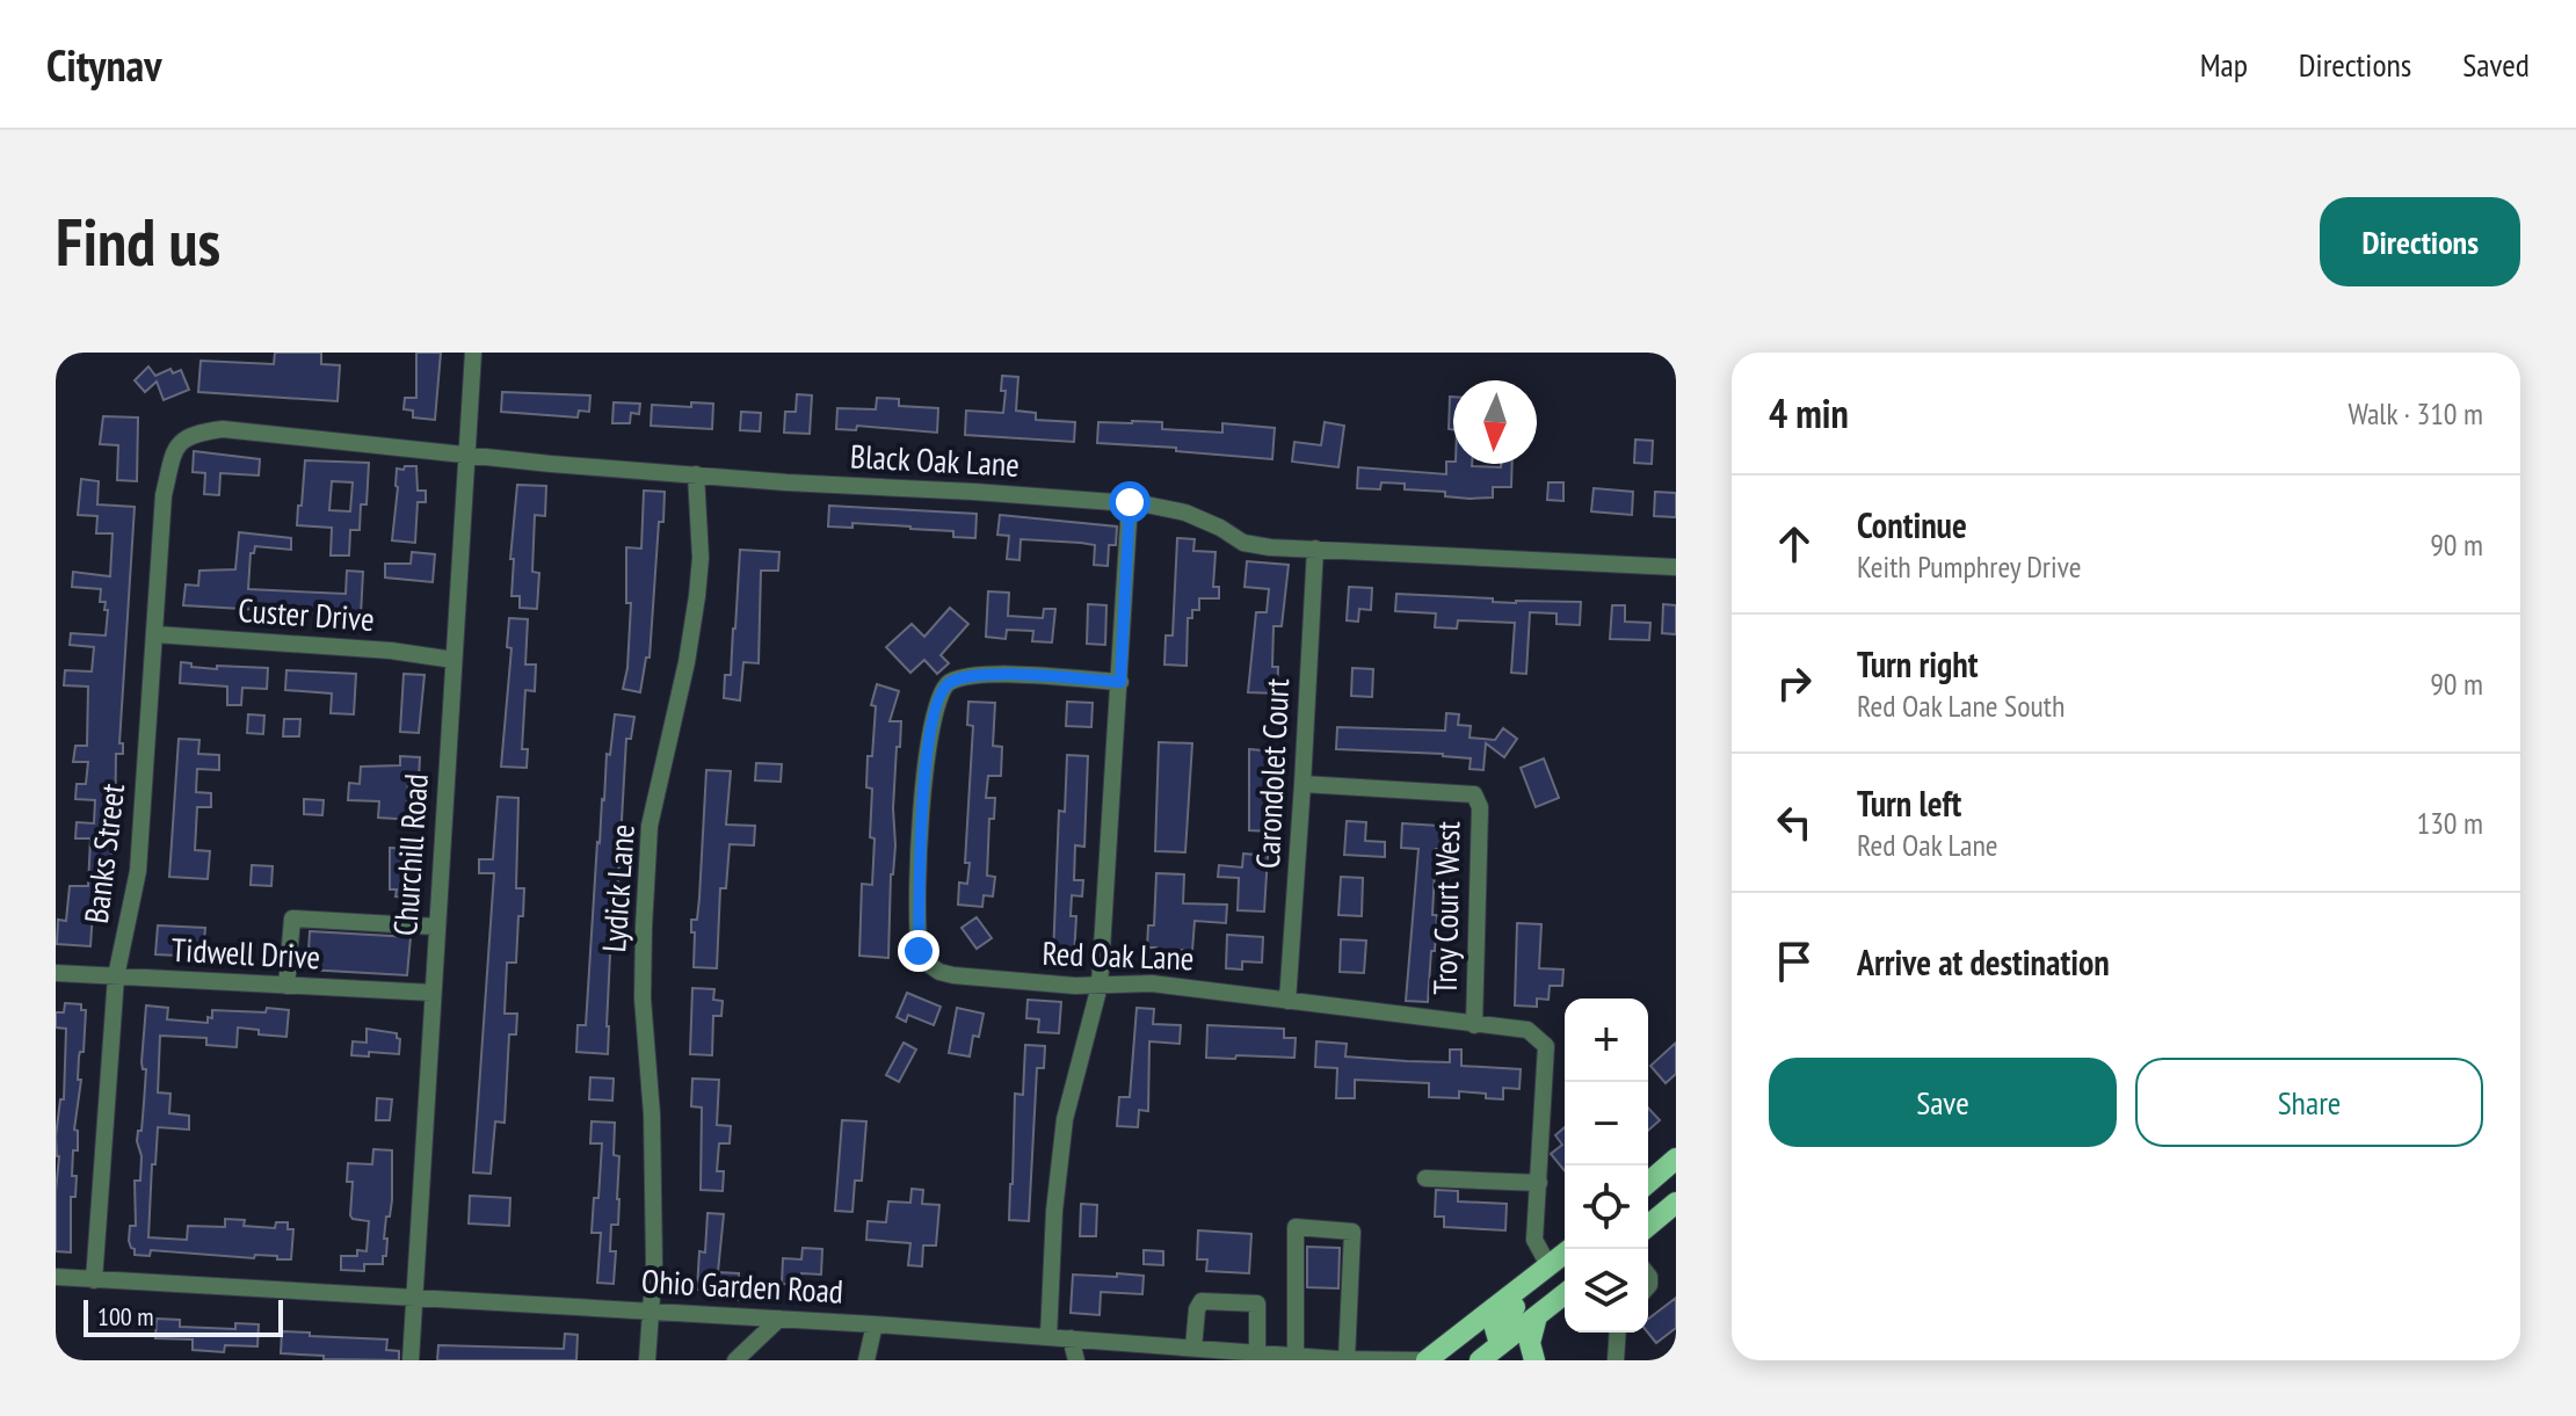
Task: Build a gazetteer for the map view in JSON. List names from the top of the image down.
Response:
{
  "streets": {
    "street": [
      "Black Oak Lane",
      "Custer Drive",
      "Carondolet Court",
      "Banks Street",
      "Churchill Road",
      "Lydick Lane",
      "Troy Court West",
      "Tidwell Drive",
      "Red Oak Lane",
      "Ohio Garden Road"
    ]
  },
  "crossings": [
    ["Black Oak Lane", "Carondolet Court"],
    ["Black Oak Lane", "Banks Street"],
    ["Black Oak Lane", "Churchill Road"],
    ["Black Oak Lane", "Lydick Lane"],
    ["Custer Drive", "Banks Street"],
    ["Custer Drive", "Churchill Road"],
    ["Carondolet Court", "Troy Court West"],
    ["Carondolet Court", "Red Oak Lane"],
    ["Banks Street", "Tidwell Drive"],
    ["Banks Street", "Ohio Garden Road"],
    ["Churchill Road", "Tidwell Drive"],
    ["Churchill Road", "Ohio Garden Road"],
    ["Lydick Lane", "Ohio Garden Road"],
    ["Troy Court West", "Red Oak Lane"]
  ],
  "scale_bar": "100 m",
  "north": "bottom",
  "page": {
    "header": "Citynav",
    "nav": ["Map", "Directions", "Saved"],
    "buttons": [
      "Directions",
      ["Save", "Share"]
    ],
    "title": "Find us",
    "heading": ["4 min", "Walk · 310 m"],
    "list": [
      ["Continue", "Keith Pumphrey Drive", "90 m"],
      ["Turn right", "Red Oak Lane South", "90 m"],
      ["Turn left", "Red Oak Lane", "130 m"],
      "Arrive at destination"
    ],
    "map_buttons": ["+", "−"],
    "scale": "100 m"
  }
}
